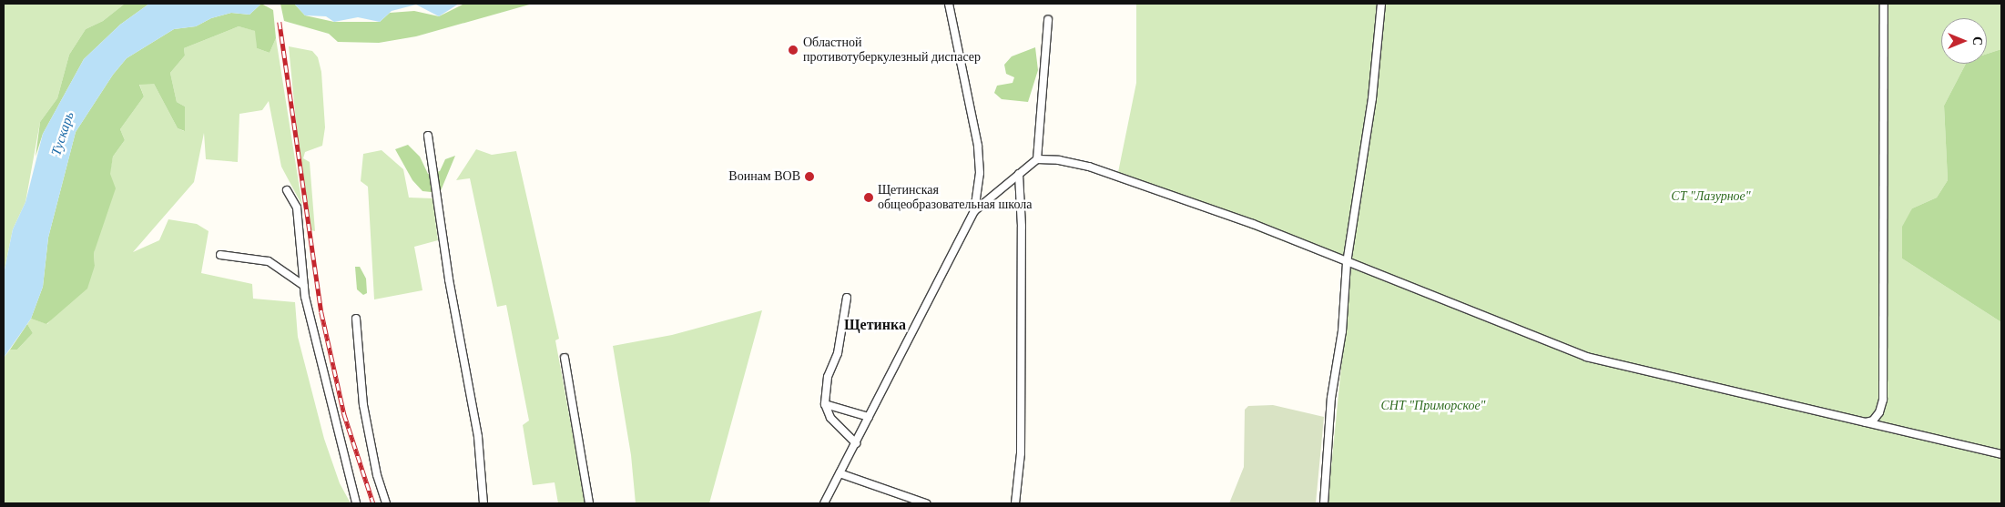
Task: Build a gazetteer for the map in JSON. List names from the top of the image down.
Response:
{
  "districts": ["Щетинка"],
  "water": ["Тускарь"],
  "parks": ["СТ \"Лазурное\"", "СНТ \"Приморское\""],
  "places": ["Областной противотуберкулезный диспасер", "Воинам ВОВ", "Щетинская общеобразовательная школа"],
  "north": "right"
}
